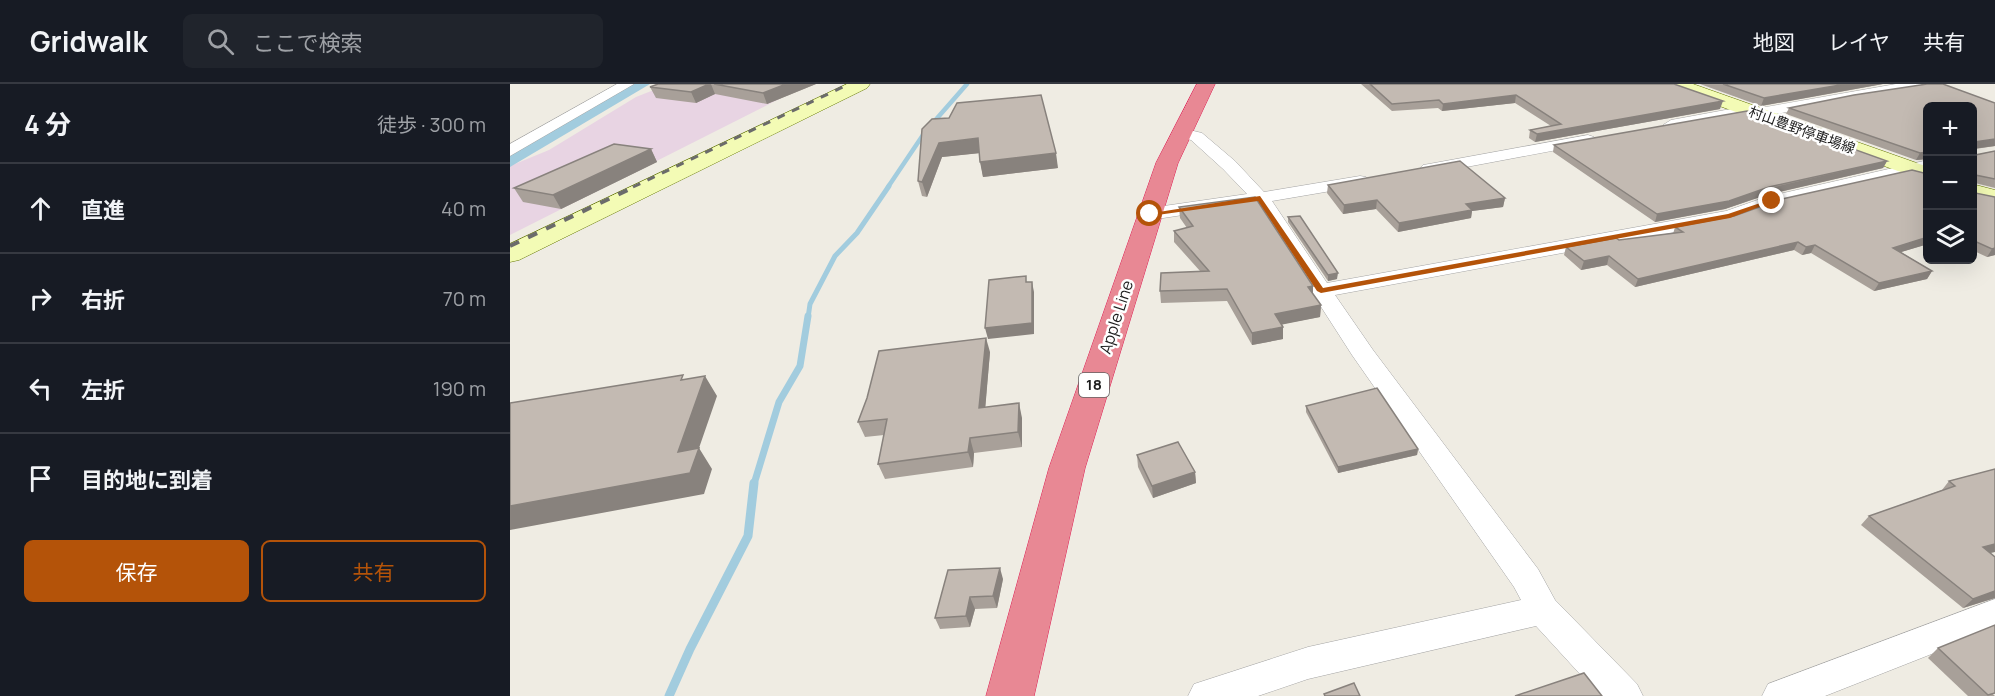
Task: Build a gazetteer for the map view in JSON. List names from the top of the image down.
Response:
{
  "streets": {
    "highway": ["Apple Line", "18"],
    "street": ["村山豊野停車場線"]
  },
  "page": {
    "header": "Gridwalk",
    "search": "ここで検索",
    "nav": ["地図", "レイヤ", "共有"],
    "heading": ["4 分", "徒歩 · 300 m"],
    "map_buttons": ["+", "−"],
    "list": [
      ["直進", "40 m"],
      ["右折", "70 m"],
      ["左折", "190 m"],
      "目的地に到着"
    ],
    "buttons": ["保存", "共有"]
  }
}
